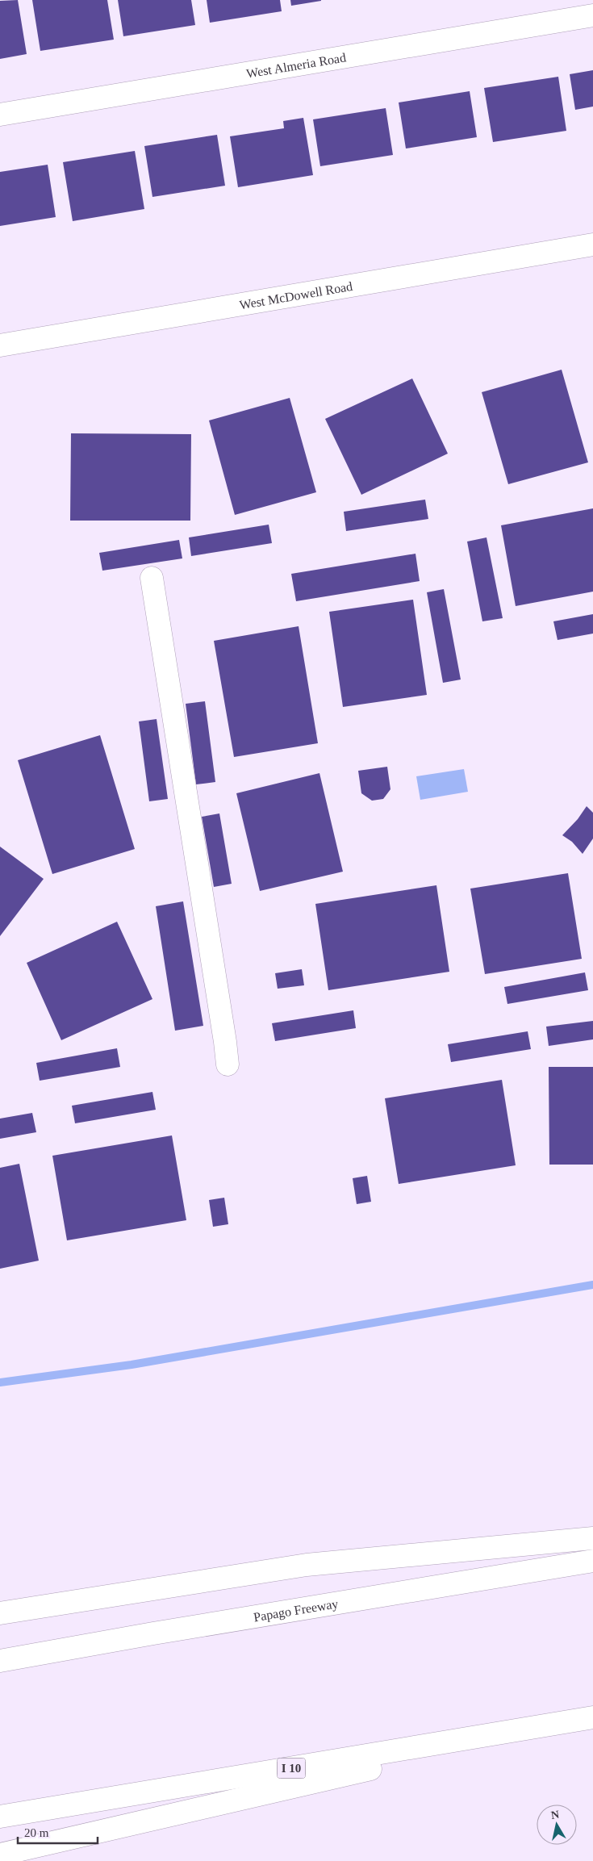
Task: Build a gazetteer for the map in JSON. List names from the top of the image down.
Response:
{
  "streets": {
    "main road": [
      "West Almeria Road",
      "West McDowell Road",
      "Papago Freeway",
      "I 10"
    ]
  },
  "scale_bar": "20 m",
  "north": "top"
}
